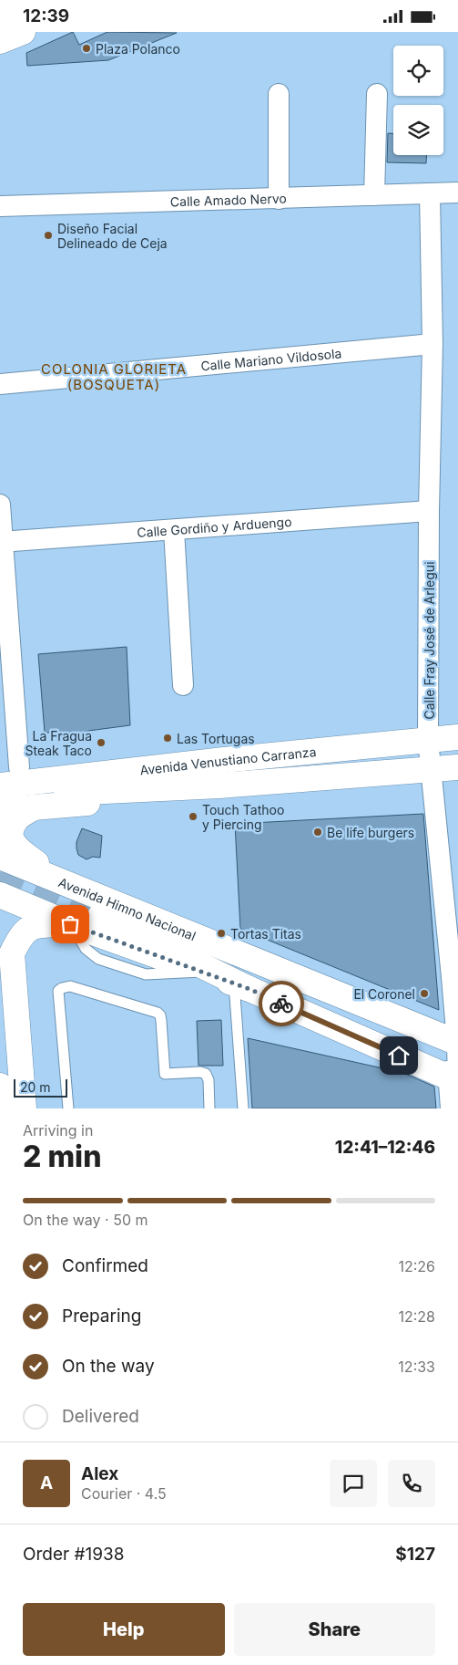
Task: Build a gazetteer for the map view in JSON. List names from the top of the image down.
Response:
{
  "streets": {
    "main road": ["Avenida Venustiano Carranza", "Avenida Himno Nacional"],
    "street": [
      "Calle Amado Nervo",
      "Calle Mariano Vildosola",
      "Calle Gordiño y Arduengo",
      "Calle Fray José de Arlegui"
    ]
  },
  "crossings": [
    ["Calle Amado Nervo", "Calle Fray José de Arlegui"],
    ["Calle Mariano Vildosola", "Calle Fray José de Arlegui"],
    ["Calle Gordiño y Arduengo", "Calle Fray José de Arlegui"],
    ["Calle Fray José de Arlegui", "Avenida Venustiano Carranza"],
    ["Calle Fray José de Arlegui", "Avenida Himno Nacional"]
  ],
  "districts": ["COLONIA GLORIETA (BOSQUETA)"],
  "places": [
    "Plaza Polanco",
    "Diseño Facial Delineado de Ceja",
    "Las Tortugas",
    "La Fragua Steak Taco",
    "Touch Tathoo y Piercing",
    "Be life burgers",
    "Tortas Titas",
    "El Coronel"
  ],
  "scale_bar": "20 m",
  "page": {
    "status": "12:39",
    "scale": "20 m",
    "heading": ["2 min", "Arriving in", "12:41–12:46"],
    "panel": [
      "Alex",
      "Courier · 4.5",
      "Order #1938",
      "$127"
    ],
    "bar": "On the way · 50 m",
    "list": [
      ["Confirmed", "12:26"],
      ["Preparing", "12:28"],
      ["On the way", "12:33"],
      "Delivered"
    ],
    "round": "A",
    "buttons": ["Help", "Share"]
  }
}
